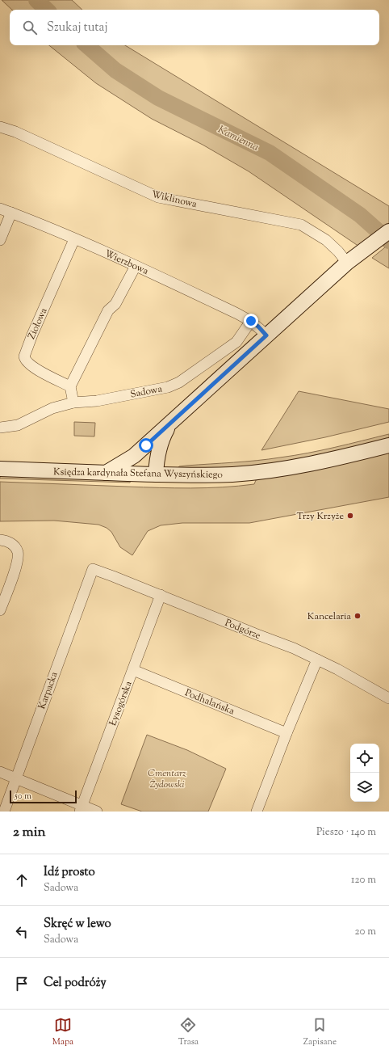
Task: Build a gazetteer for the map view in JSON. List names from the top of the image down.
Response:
{
  "streets": {
    "street": [
      "Wiklinowa",
      "Wierzbowa",
      "Ziołowa",
      "Sadowa",
      "Księdza kardynała Stefana Wyszyńskiego",
      "Podgórze",
      "Karpacka",
      "Podhalańska",
      "Łysogórska"
    ]
  },
  "crossings": [
    ["Wierzbowa", "Ziołowa"],
    ["Wierzbowa", "Sadowa"],
    ["Podgórze", "Karpacka"],
    ["Podgórze", "Łysogórska"],
    ["Podhalańska", "Łysogórska"]
  ],
  "water": ["Kamienna"],
  "parks": ["Cmentarz Żydowski"],
  "places": ["Trzy Krzyże", "Kancelaria"],
  "scale_bar": "50 m",
  "page": {
    "search": "Szukaj tutaj",
    "scale": "50 m",
    "heading": ["2 min", "Pieszo · 140 m"],
    "list": [
      ["Idź prosto", "Sadowa", "120 m"],
      ["Skręć w lewo", "Sadowa", "20 m"],
      "Cel podróży"
    ],
    "nav": ["Mapa", "Trasa", "Zapisane"]
  }
}
